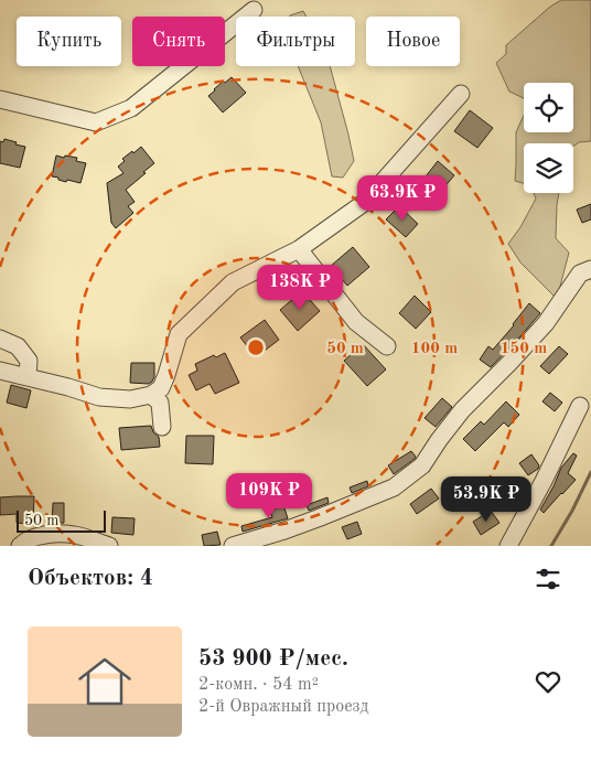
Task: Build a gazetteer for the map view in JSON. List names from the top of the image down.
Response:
{
  "scale_bar": "50 m",
  "page": {
    "chip": [
      "Купить",
      "Снять",
      "Фильтры",
      "Новое"
    ],
    "price": [
      "63.9K ₽",
      "138K ₽",
      "109K ₽",
      "53.9K ₽"
    ],
    "scale": "50 m",
    "heading": "Объектов: 4",
    "list": [
      {
        "name": "53 900 ₽/мес.",
        "note": "2-комн. · 54 m² · 2-й Овражный проезд"
      }
    ]
  },
  "rings": ["50 m", "100 m", "150 m"]
}
